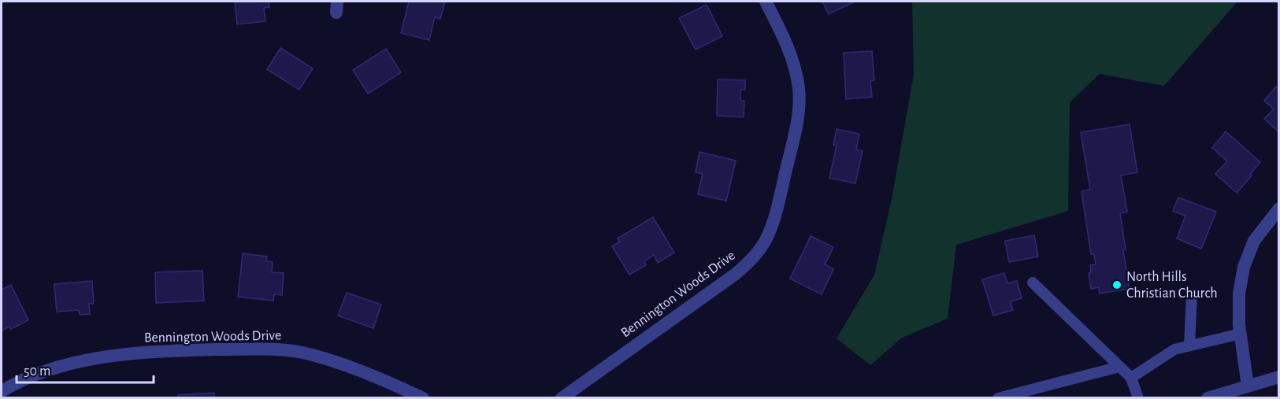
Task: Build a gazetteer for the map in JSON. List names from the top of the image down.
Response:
{
  "streets": {
    "street": ["Bennington Woods Drive"]
  },
  "places": ["North Hills Christian Church"],
  "scale_bar": "50 m"
}
